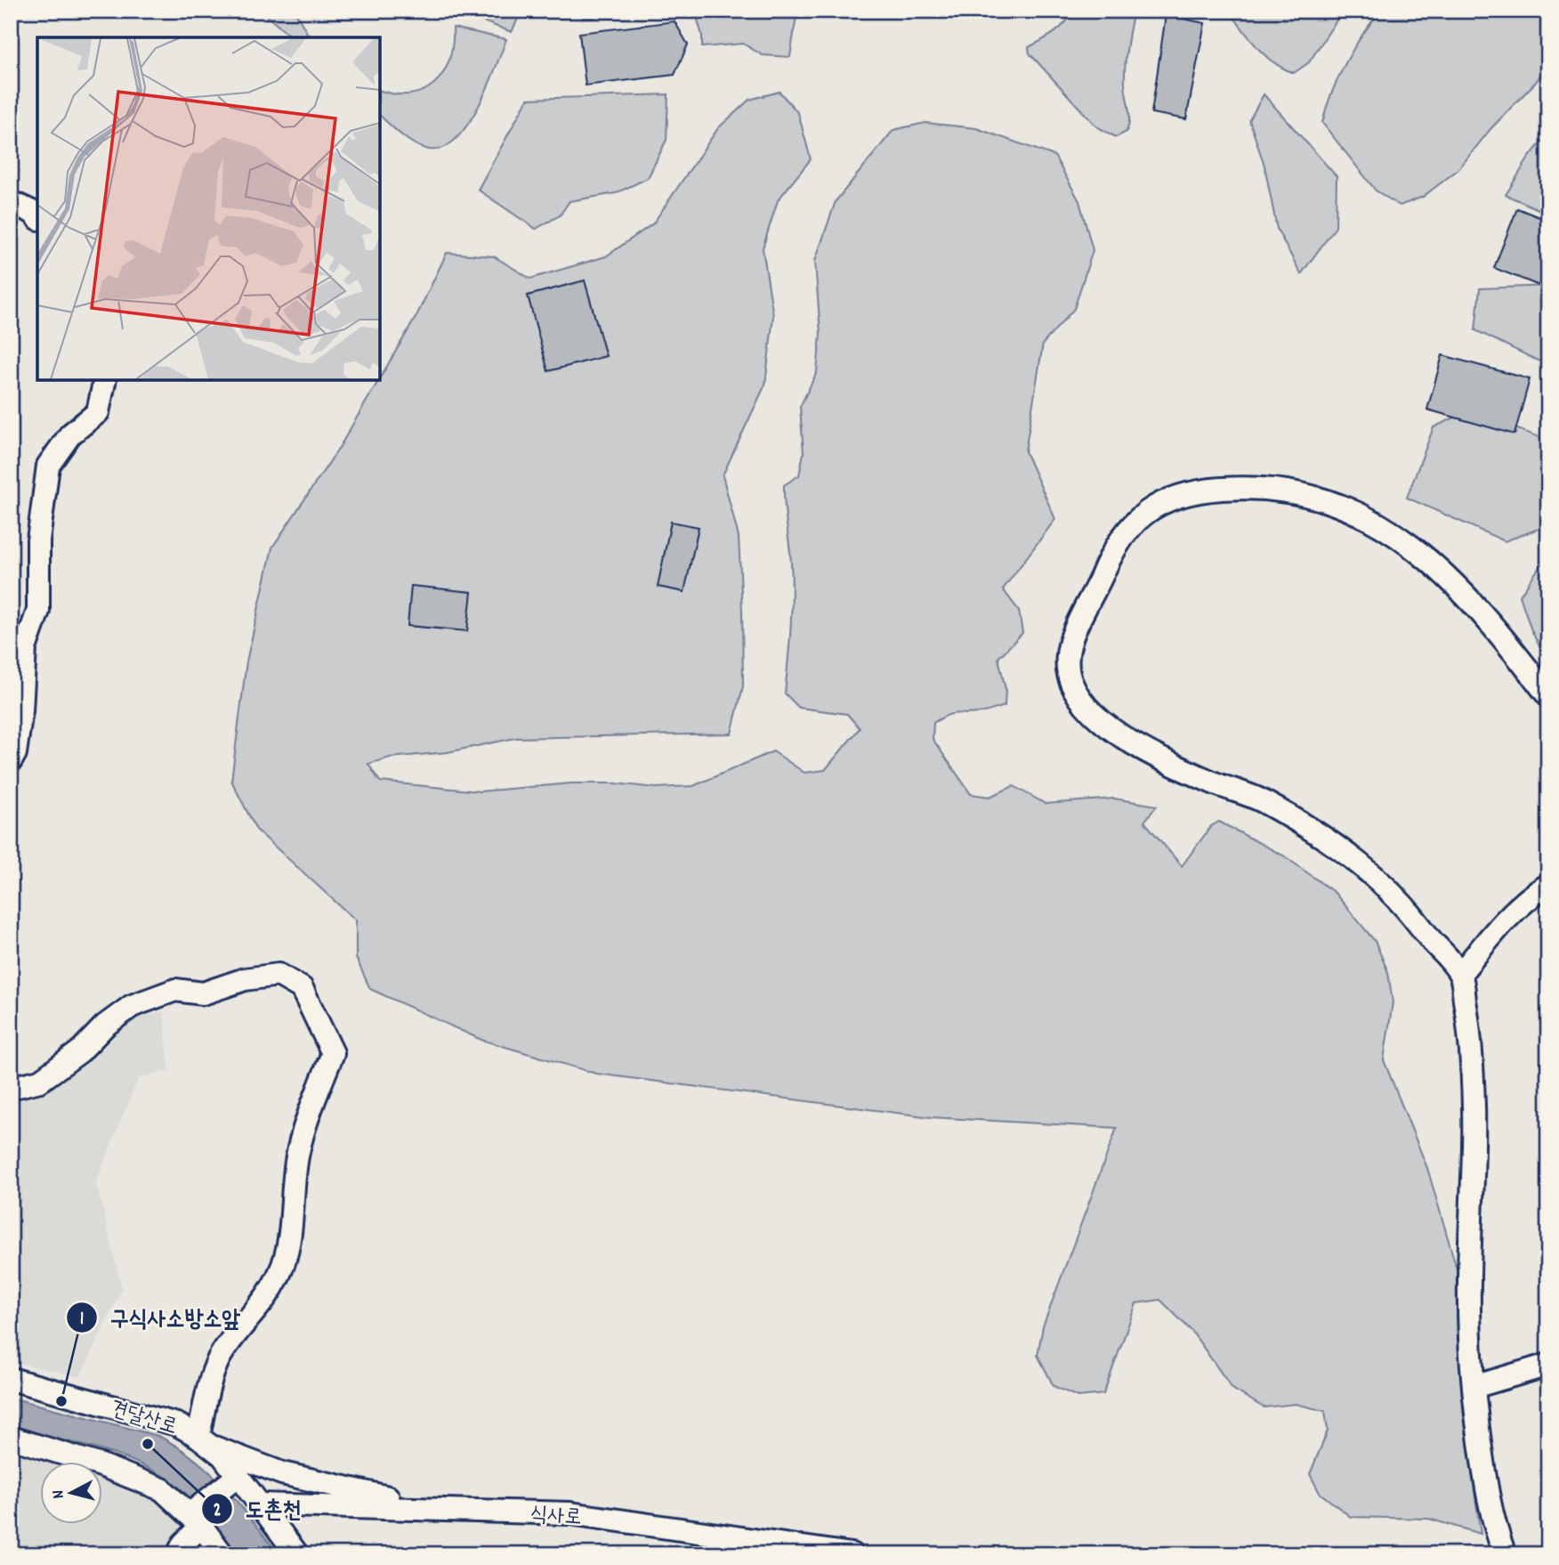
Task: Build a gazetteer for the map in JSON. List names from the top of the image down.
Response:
{
  "streets": {
    "street": ["견달산로", "식사로"]
  },
  "crossings": [
    ["견달산로", "식사로"]
  ],
  "places": ["구식사소방소앞", "도촌천"],
  "north": "left"
}
